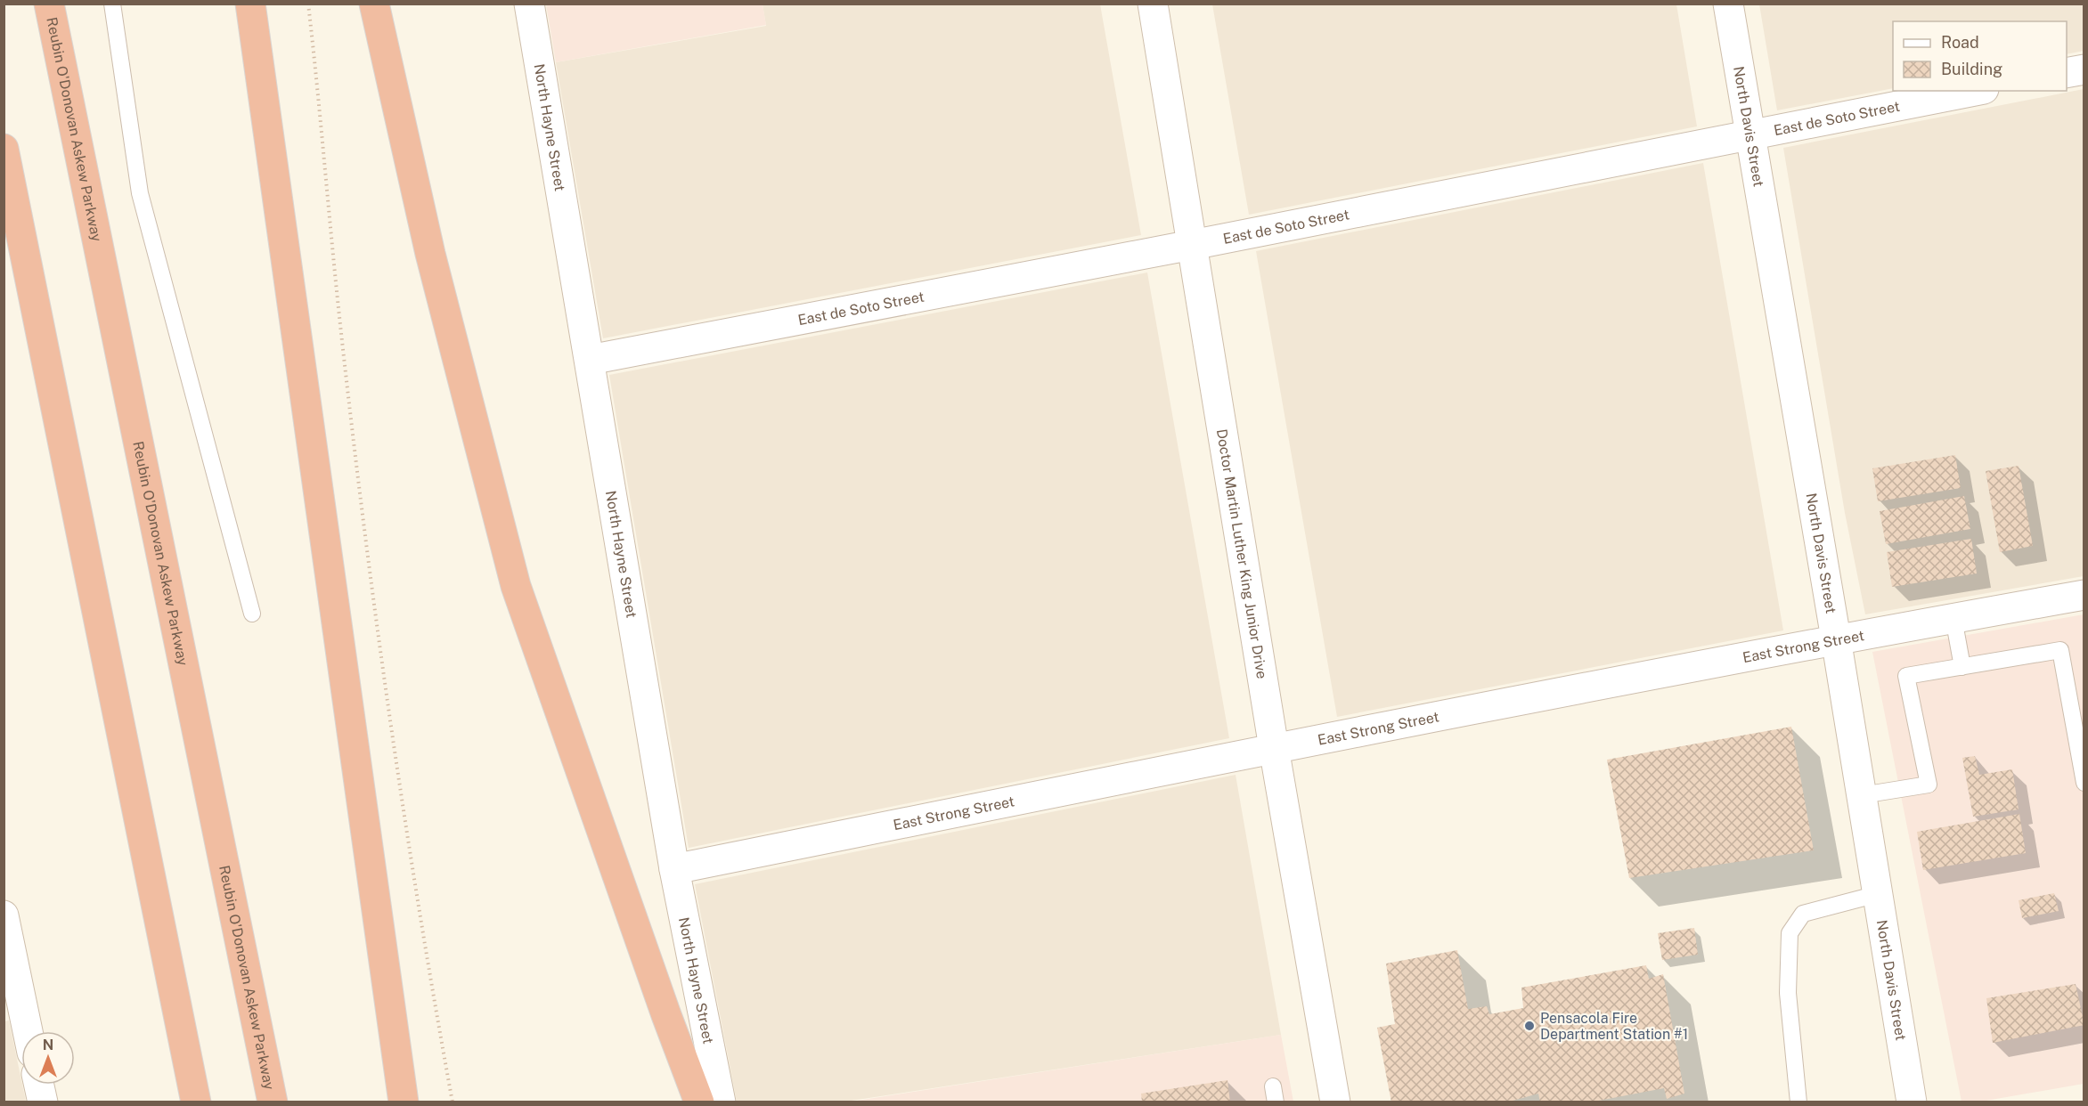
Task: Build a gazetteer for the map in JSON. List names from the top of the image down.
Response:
{
  "streets": {
    "highway": ["Reubin O'Donovan Askew Parkway"],
    "street": [
      "East de Soto Street",
      "North Hayne Street",
      "North Davis Street",
      "Doctor Martin Luther King Junior Drive",
      "East Strong Street"
    ]
  },
  "crossings": [
    ["East de Soto Street", "North Hayne Street"],
    ["East de Soto Street", "North Davis Street"],
    ["East de Soto Street", "Doctor Martin Luther King Junior Drive"],
    ["North Hayne Street", "East Strong Street"],
    ["North Davis Street", "East Strong Street"],
    ["Doctor Martin Luther King Junior Drive", "East Strong Street"]
  ],
  "places": ["Pensacola Fire Department Station #1"],
  "legend": ["Road", "Building"],
  "north": "top"
}
